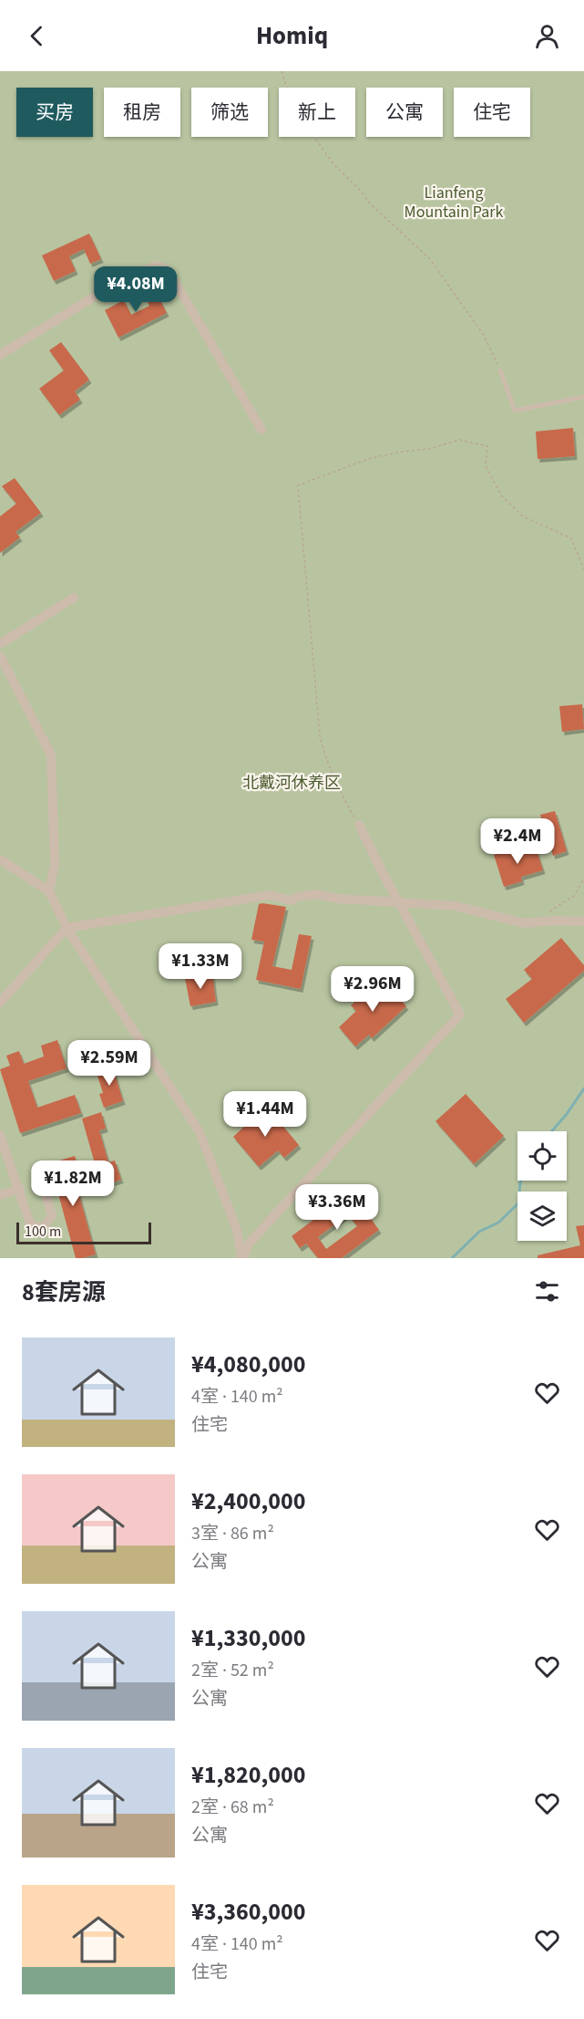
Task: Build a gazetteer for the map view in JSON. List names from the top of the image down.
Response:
{
  "parks": ["Lianfeng Mountain Park", "北戴河休养区"],
  "scale_bar": "100 m",
  "page": {
    "header": "Homiq",
    "chip": [
      "买房",
      "租房",
      "筛选",
      "新上",
      "公寓",
      "住宅"
    ],
    "price": [
      "¥4.08M",
      "¥2.4M",
      "¥1.33M",
      "¥2.96M",
      "¥2.59M",
      "¥1.44M",
      "¥1.82M",
      "¥3.36M"
    ],
    "scale": "100 m",
    "heading": "8套房源",
    "list": [
      {
        "name": "¥4,080,000",
        "note": "4室 · 140 m² · 住宅"
      },
      {
        "name": "¥2,400,000",
        "note": "3室 · 86 m² · 公寓"
      },
      {
        "name": "¥1,330,000",
        "note": "2室 · 52 m² · 公寓"
      },
      {
        "name": "¥1,820,000",
        "note": "2室 · 68 m² · 公寓"
      },
      {
        "name": "¥3,360,000",
        "note": "4室 · 140 m² · 住宅"
      }
    ]
  }
}
